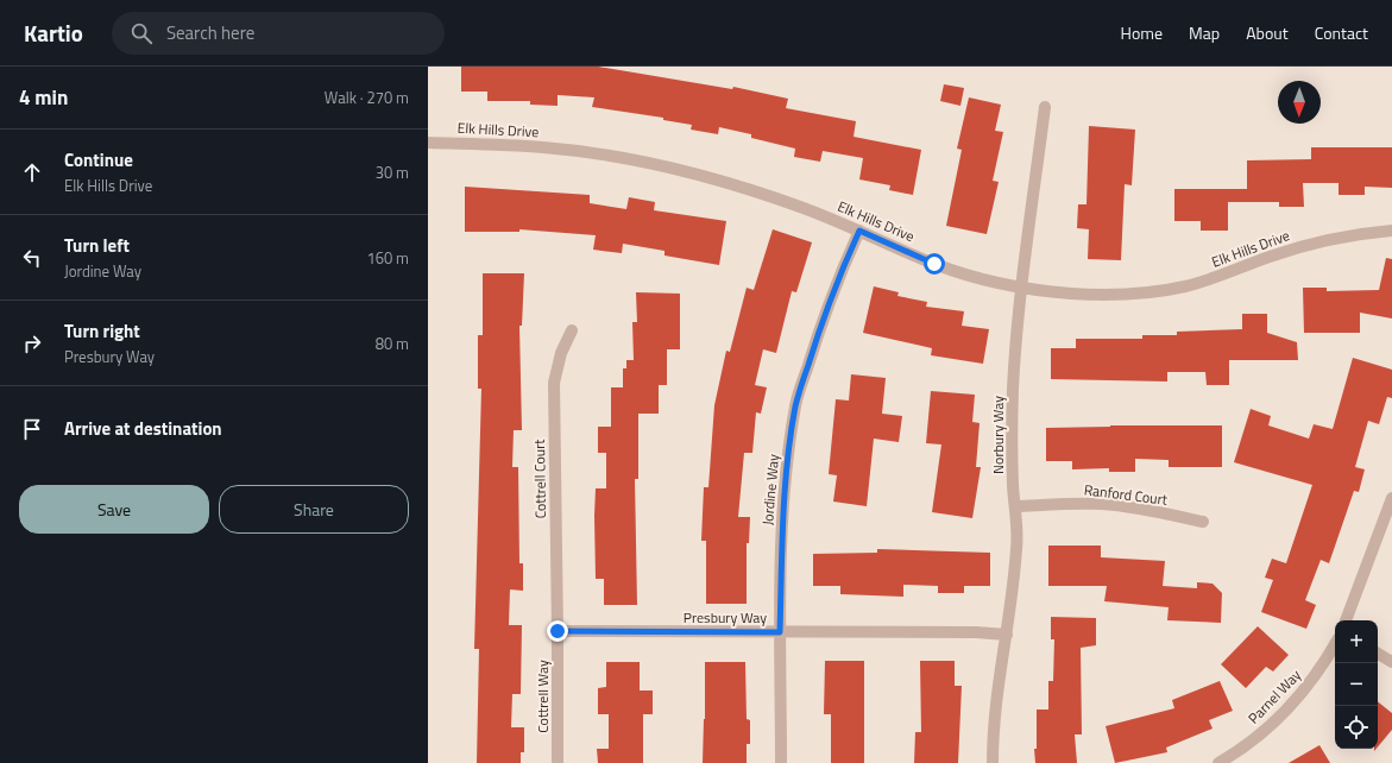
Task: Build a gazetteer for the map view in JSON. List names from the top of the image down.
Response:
{
  "streets": {
    "street": [
      "Elk Hills Drive",
      "Norbury Way",
      "Cottrell Court",
      "Jordine Way",
      "Ranford Court",
      "Presbury Way",
      "Cottrell Way",
      "Parnel Way"
    ]
  },
  "crossings": [
    ["Elk Hills Drive", "Norbury Way"],
    ["Elk Hills Drive", "Jordine Way"],
    ["Norbury Way", "Ranford Court"],
    ["Norbury Way", "Presbury Way"],
    ["Cottrell Court", "Presbury Way"],
    ["Cottrell Court", "Cottrell Way"],
    ["Jordine Way", "Presbury Way"],
    ["Presbury Way", "Cottrell Way"]
  ],
  "north": "bottom",
  "page": {
    "header": "Kartio",
    "search": "Search here",
    "nav": [
      "Home",
      "Map",
      "About",
      "Contact"
    ],
    "heading": ["4 min", "Walk · 270 m"],
    "list": [
      ["Continue", "Elk Hills Drive", "30 m"],
      ["Turn left", "Jordine Way", "160 m"],
      ["Turn right", "Presbury Way", "80 m"],
      "Arrive at destination"
    ],
    "buttons": ["Save", "Share"],
    "map_buttons": ["+", "−"]
  }
}
